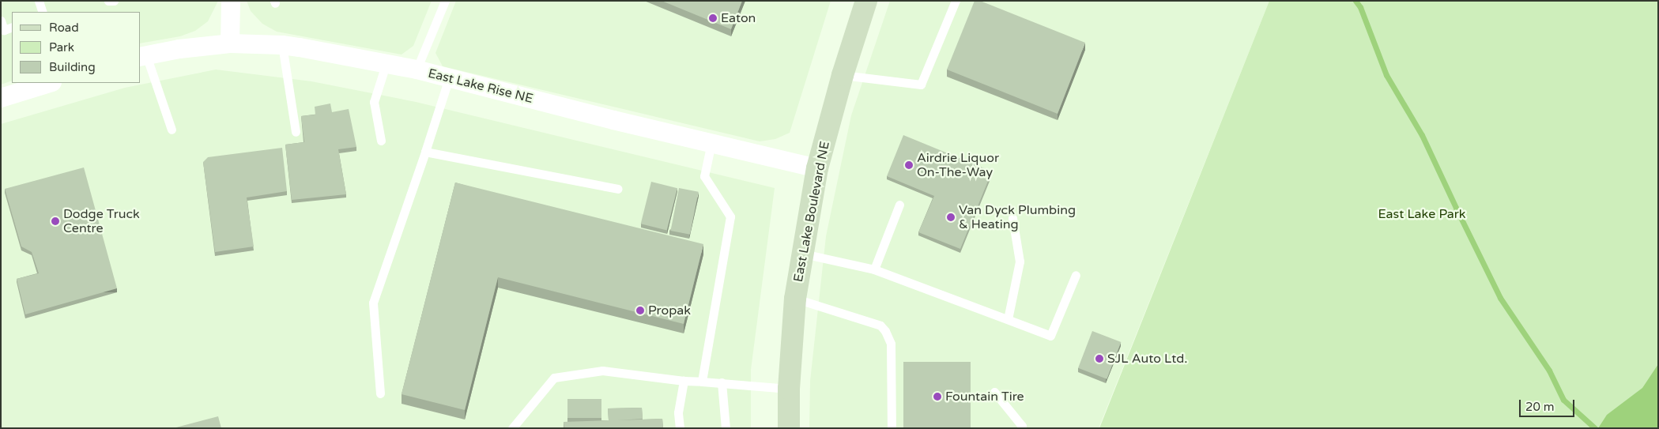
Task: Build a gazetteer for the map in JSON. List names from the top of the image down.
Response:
{
  "streets": {
    "main road": ["East Lake Boulevard NE"],
    "street": ["East Lake Rise NE"]
  },
  "crossings": [
    ["East Lake Rise NE", "East Lake Boulevard NE"]
  ],
  "parks": ["East Lake Park"],
  "places": [
    "Eaton",
    "Airdrie Liquor On-The-Way",
    "Van Dyck Plumbing & Heating",
    "Dodge Truck Centre",
    "Propak",
    "SJL Auto Ltd.",
    "Fountain Tire"
  ],
  "legend": ["Road", "Park", "Building"],
  "scale_bar": "20 m"
}
